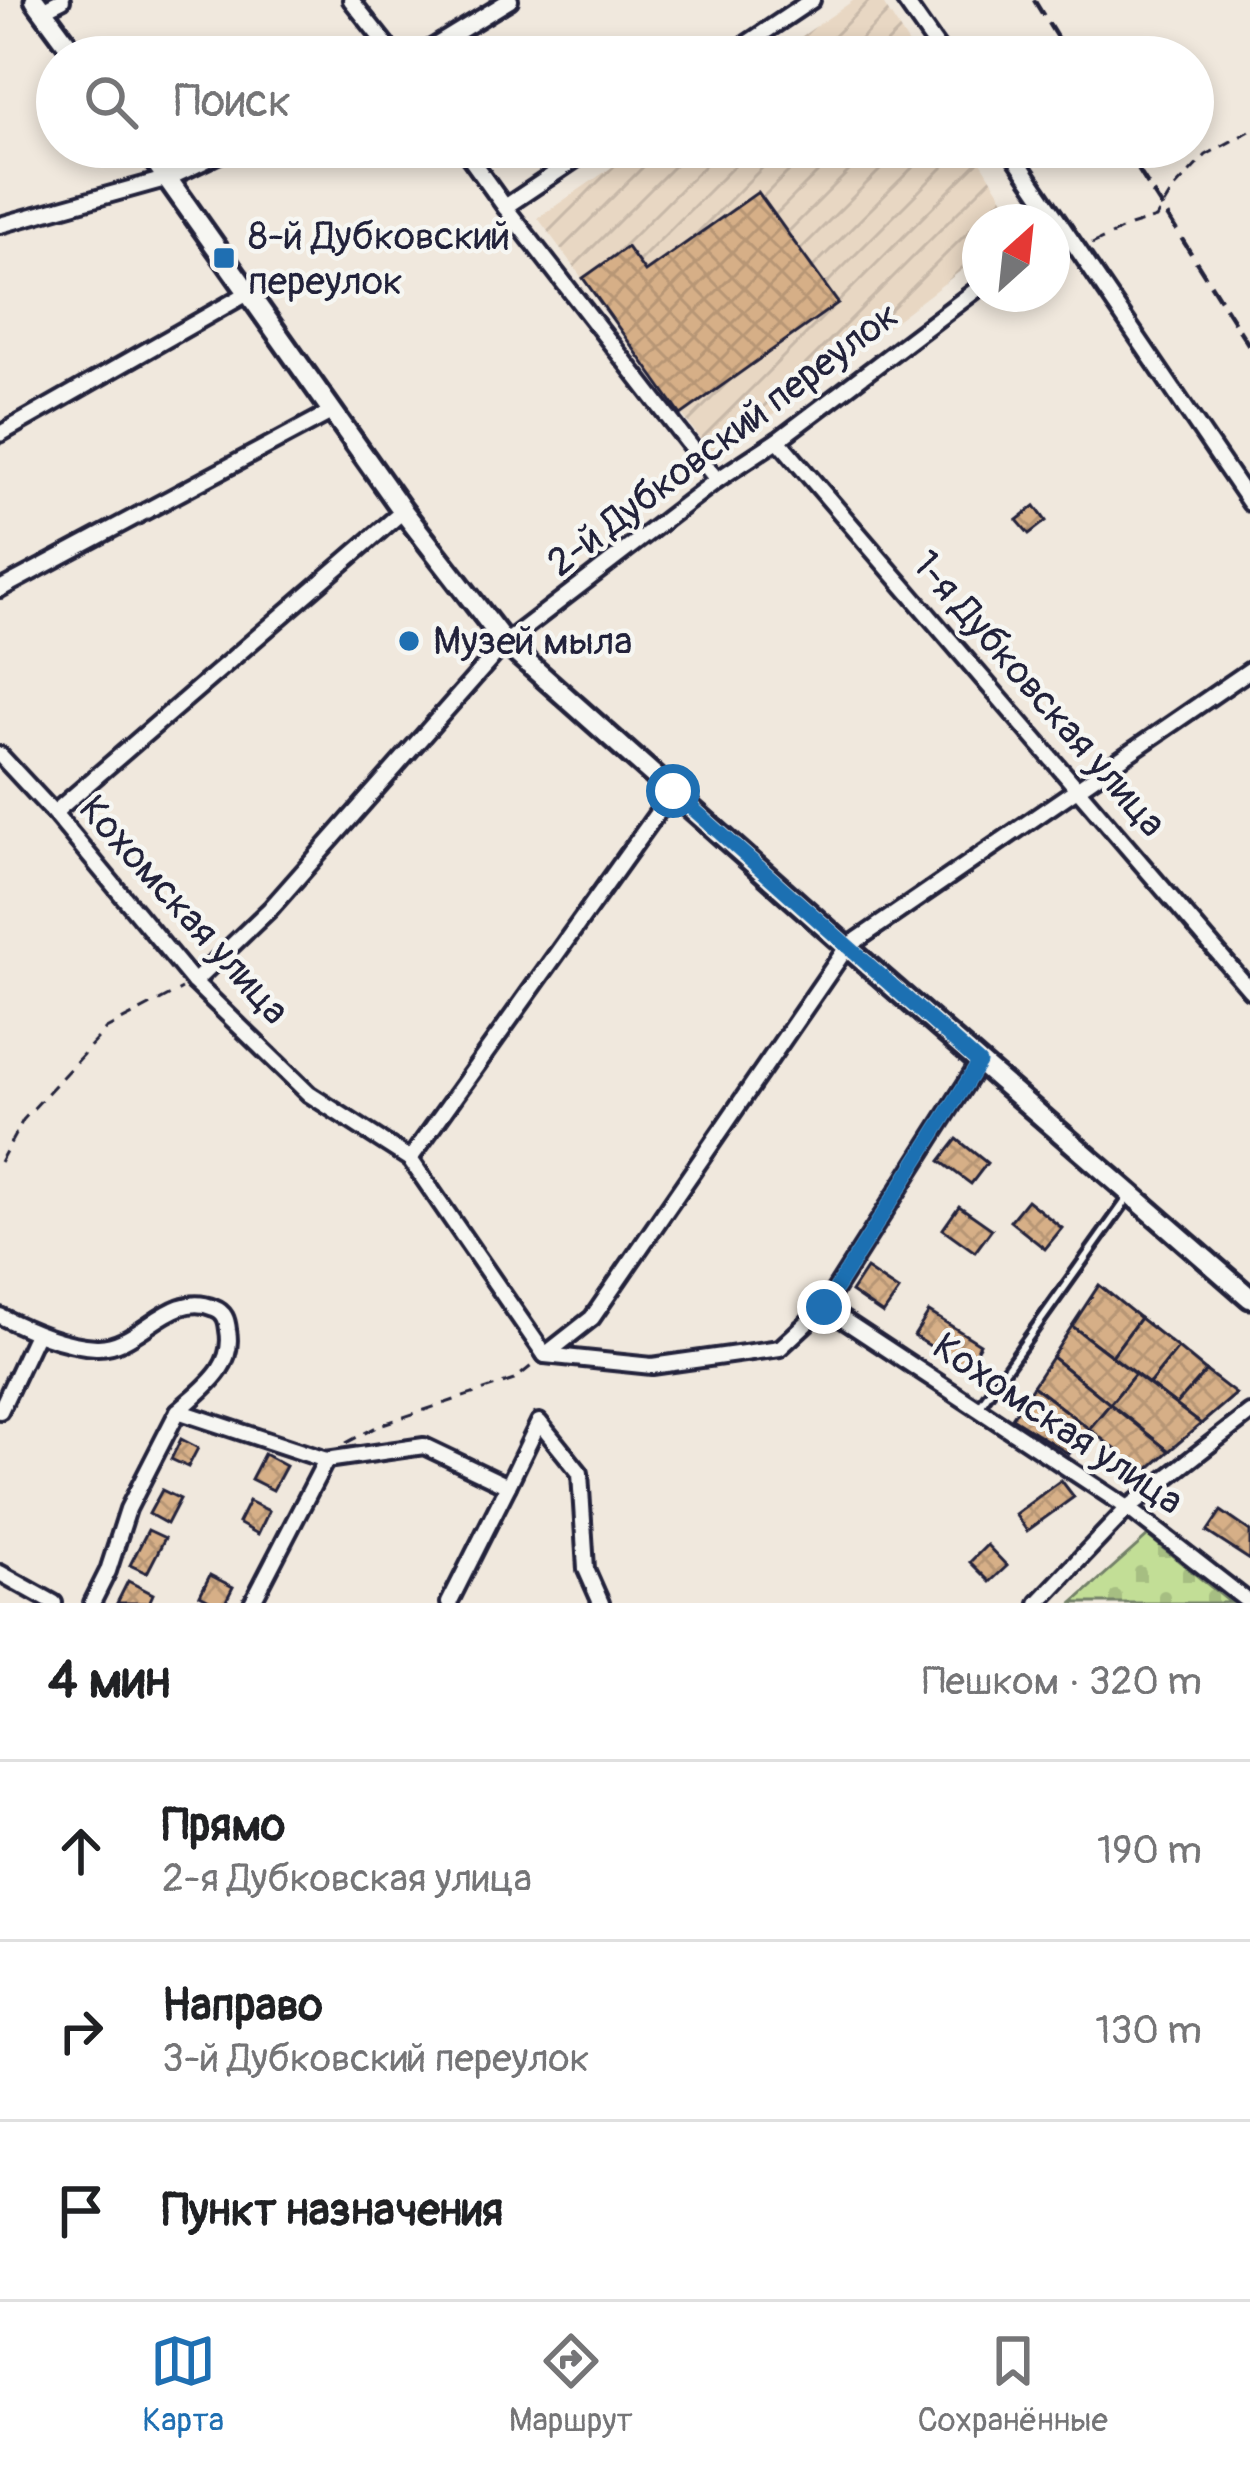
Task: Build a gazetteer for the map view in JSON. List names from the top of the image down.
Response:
{
  "streets": {
    "street": ["2-й Дубковский переулок", "1-я Дубковская улица", "Кохомская улица"]
  },
  "crossings": [
    ["2-й Дубковский переулок", "1-я Дубковская улица"],
    ["2-й Дубковский переулок", "Кохомская улица"]
  ],
  "places": {
    "transit": ["8-й Дубковский переулок"],
    "other": ["Музей мыла"]
  },
  "north": "top right",
  "page": {
    "search": "Поиск",
    "heading": ["4 мин", "Пешком · 320 m"],
    "list": [
      ["Прямо", "2-я Дубковская улица", "190 m"],
      ["Направо", "3-й Дубковский переулок", "130 m"],
      "Пункт назначения"
    ],
    "nav": ["Карта", "Маршрут", "Сохранённые"]
  }
}
